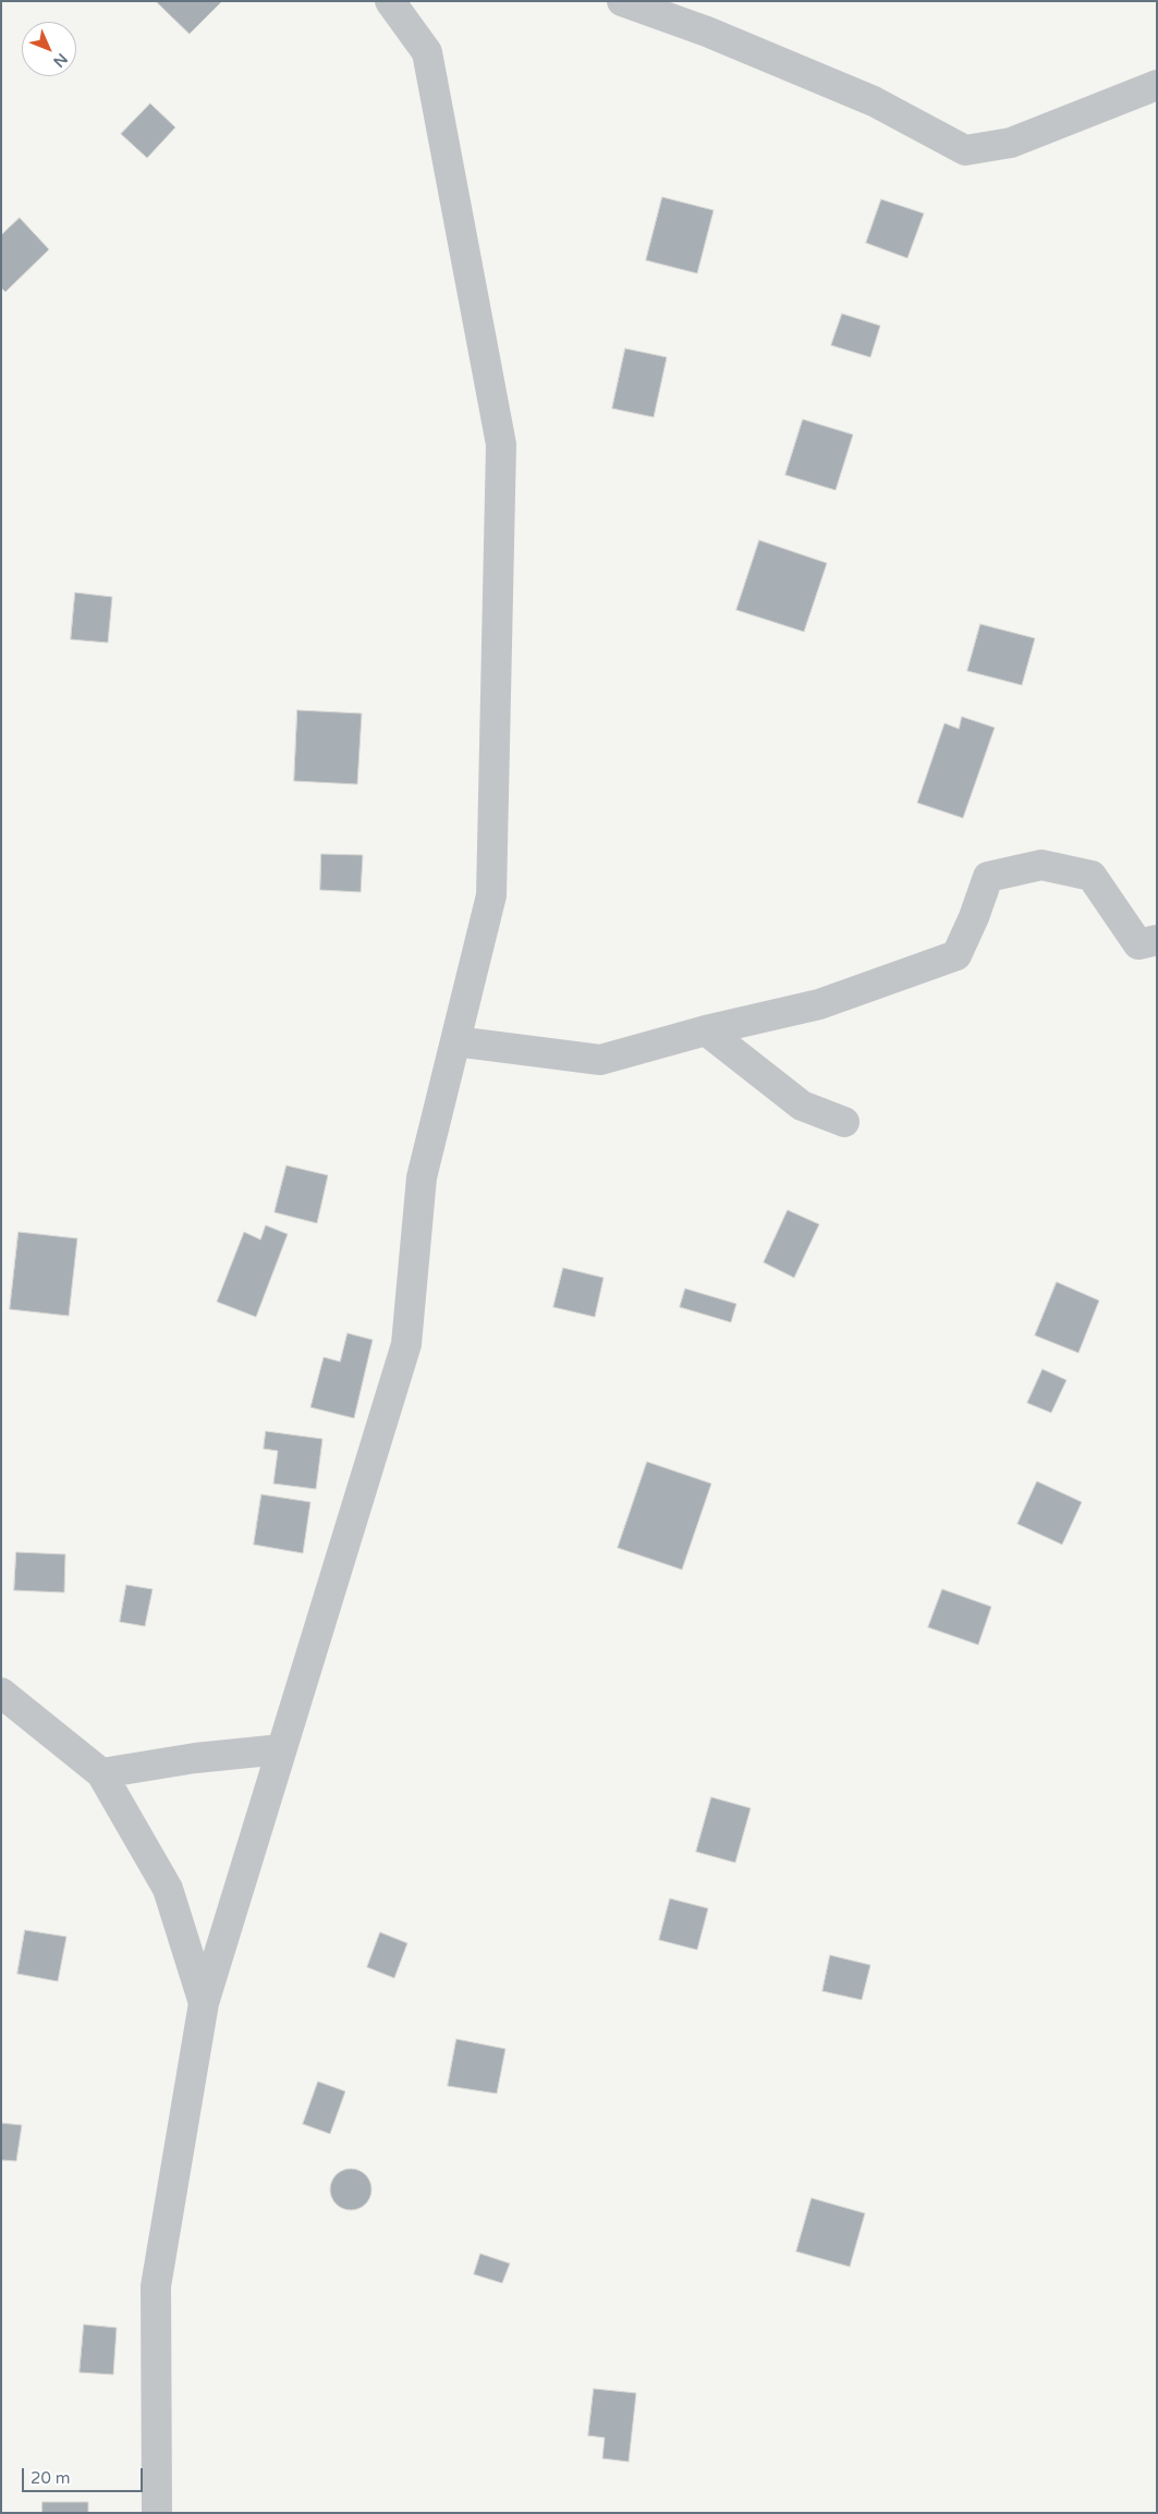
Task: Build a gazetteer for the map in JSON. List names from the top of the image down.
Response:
{
  "scale_bar": "20 m",
  "north": "bottom right"
}
